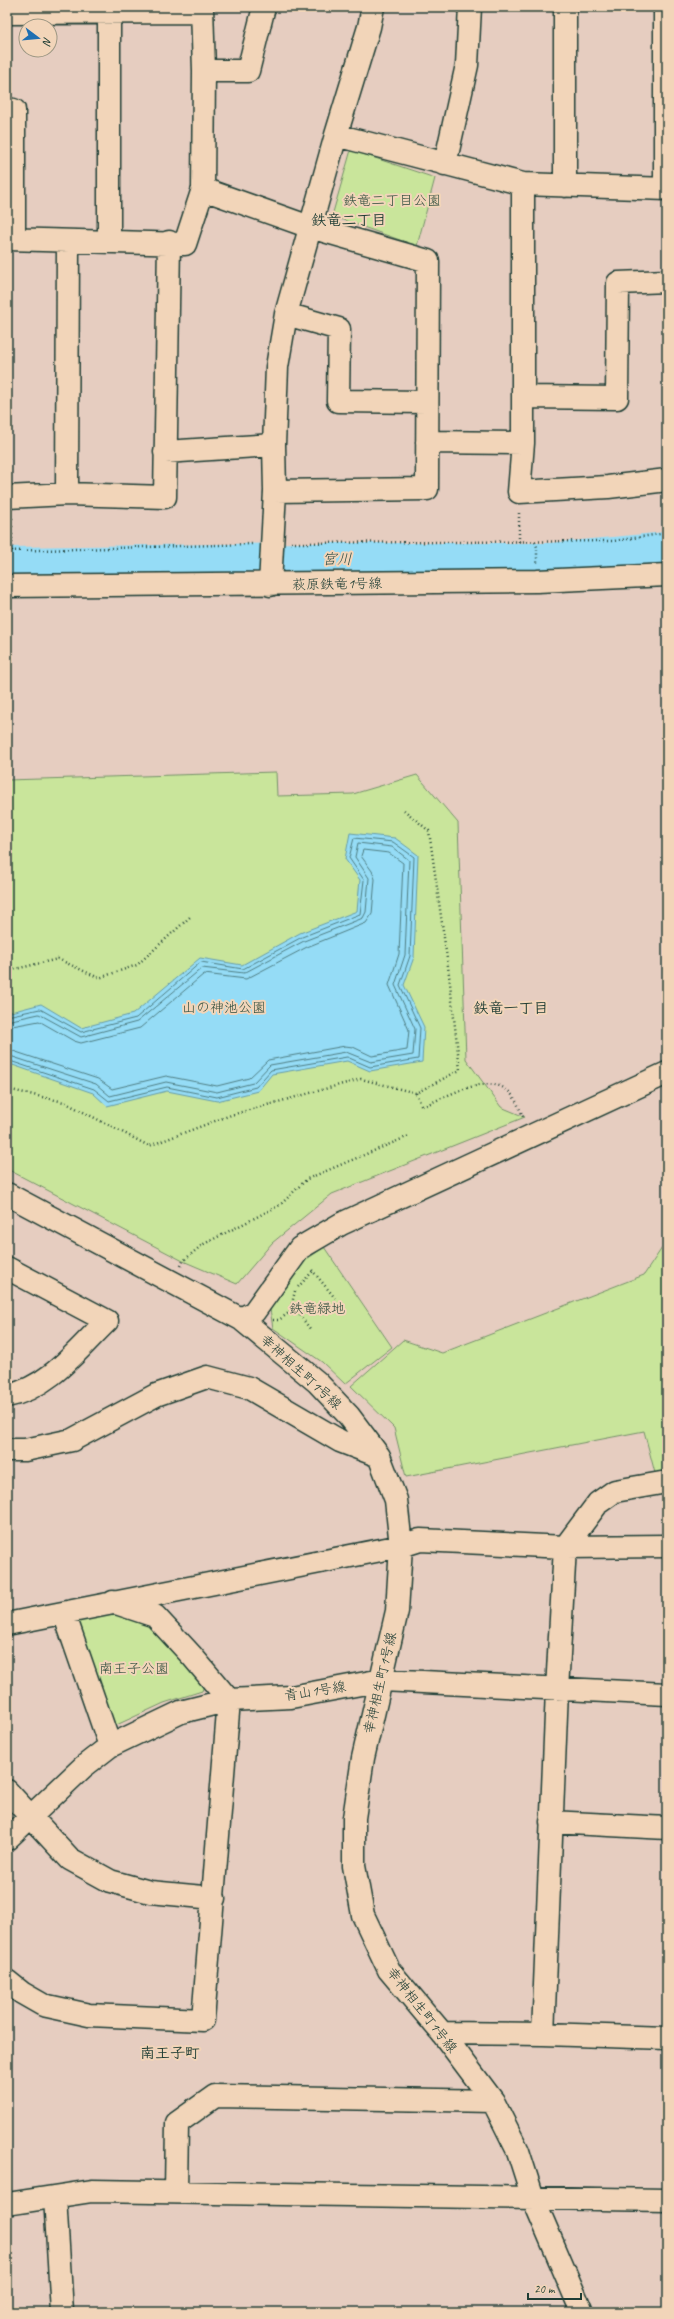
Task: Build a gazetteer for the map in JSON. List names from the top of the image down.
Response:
{
  "streets": {
    "street": ["萩原鉄竜1号線", "幸神相生町1号線", "青山1号線"]
  },
  "crossings": [
    ["幸神相生町1号線", "青山1号線"]
  ],
  "districts": ["鉄竜二丁目", "鉄竜一丁目", "南王子町"],
  "water": ["宮川"],
  "parks": [
    "鉄竜二丁目公園",
    "山の神池公園",
    "鉄竜緑地",
    "南王子公園"
  ],
  "scale_bar": "20 m",
  "north": "right"
}
